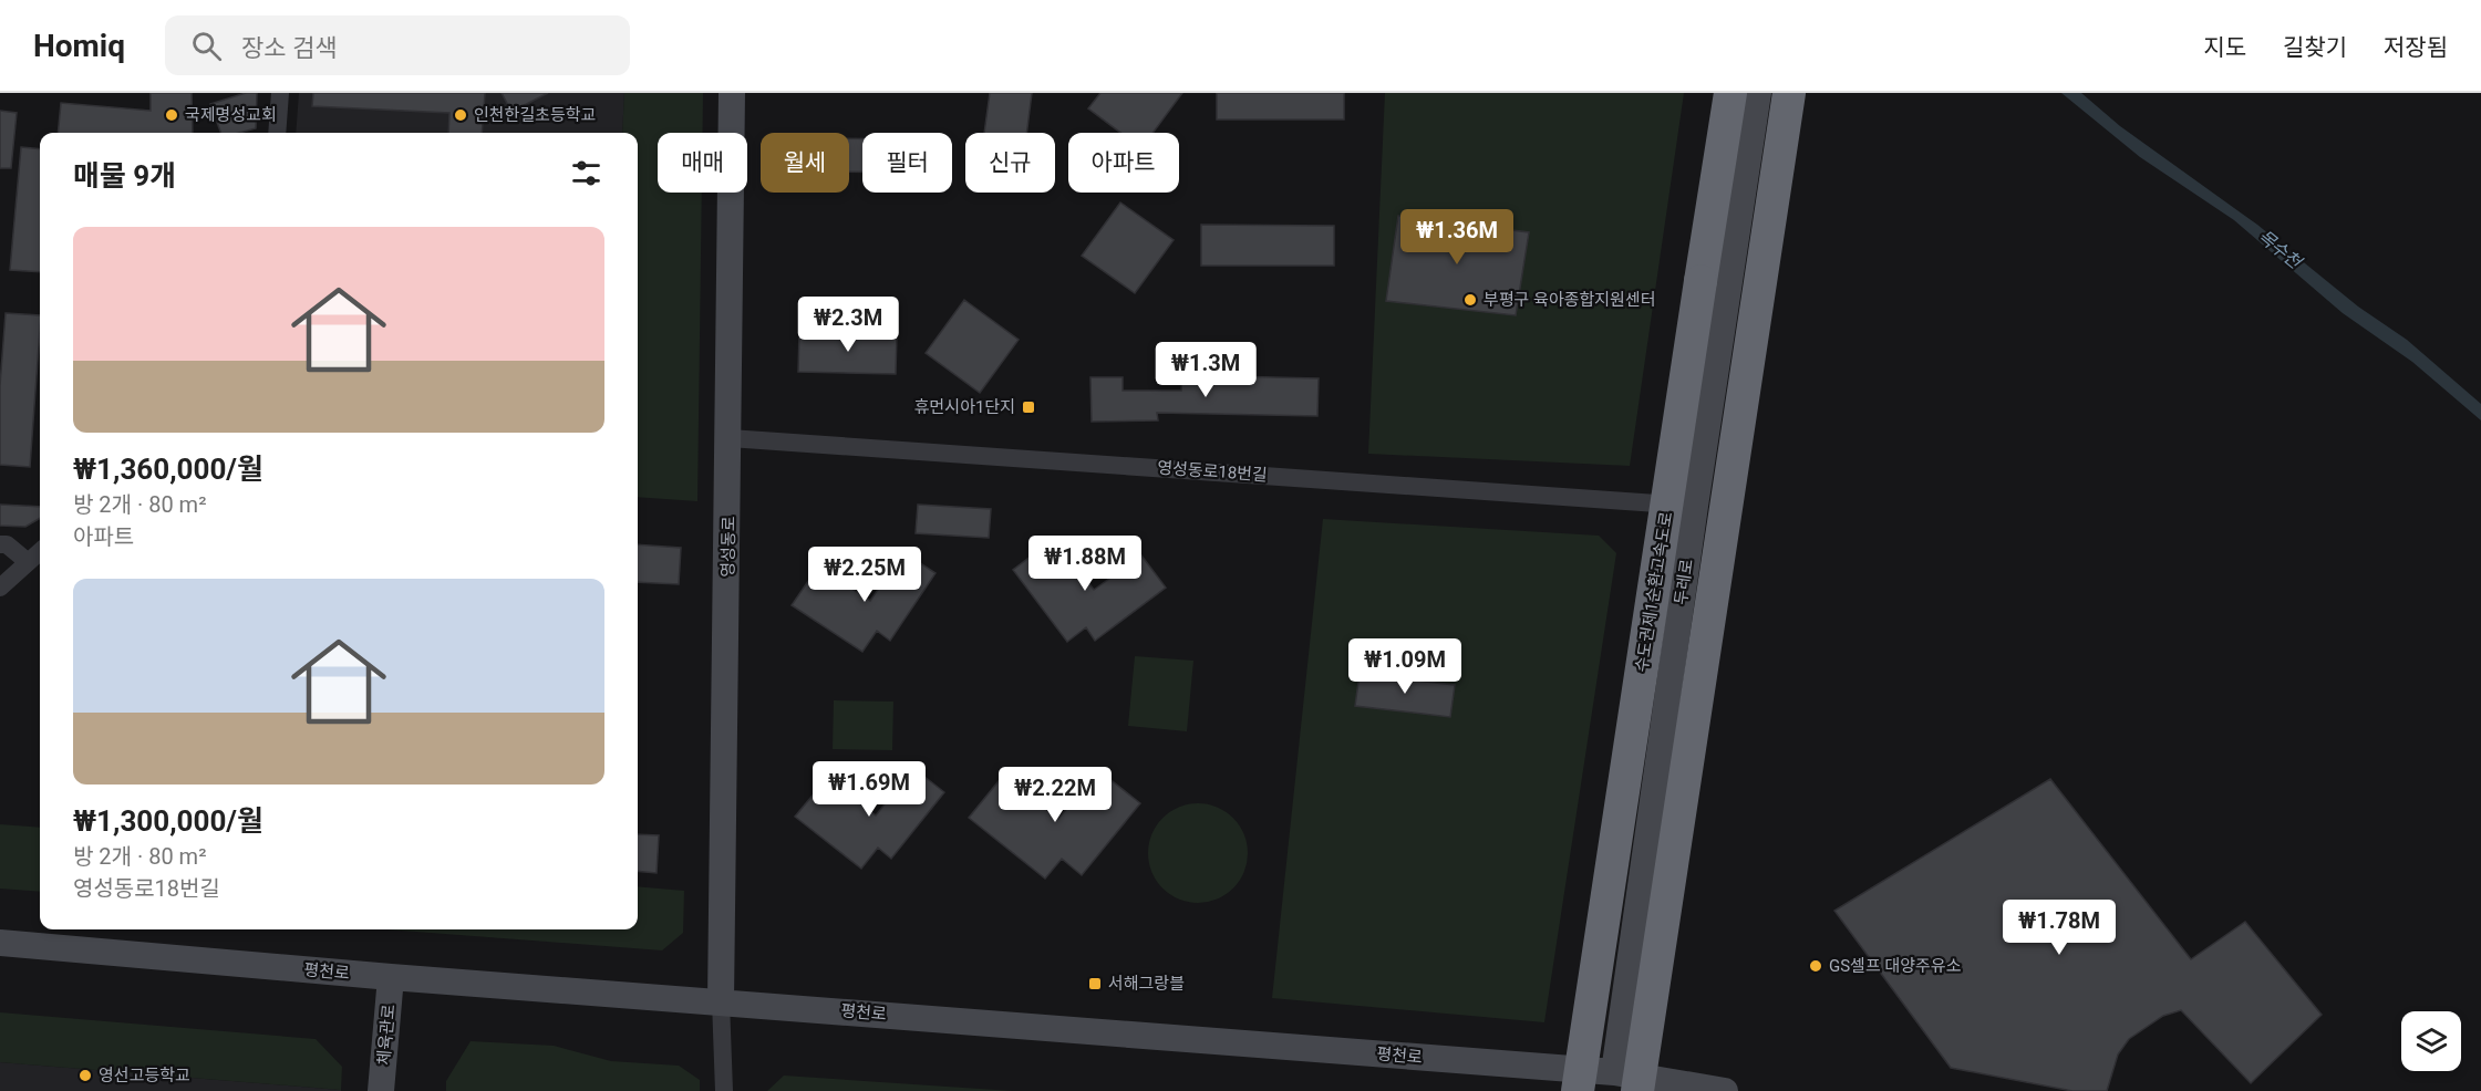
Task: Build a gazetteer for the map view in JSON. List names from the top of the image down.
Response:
{
  "streets": {
    "highway": ["수도권제1순환고속도로"],
    "street": [
      "영성동로18번길",
      "영성동로",
      "두레로",
      "평천로",
      "체육관로"
    ]
  },
  "crossings": [
    ["영성동로18번길", "영성동로"],
    ["영성동로18번길", "두레로"],
    ["영성동로", "평천로"],
    ["두레로", "평천로"],
    ["평천로", "체육관로"]
  ],
  "water": ["목수천"],
  "places": {
    "other": [
      "국제명성교회",
      "인천한길초등학교",
      "부평구 육아종합지원센터",
      "GS셀프 대양주유소",
      "영선고등학교"
    ],
    "transit": ["휴먼시아1단지", "서해그랑블"]
  },
  "page": {
    "header": "Homiq",
    "search": "장소 검색",
    "nav": ["지도", "길찾기", "저장됨"],
    "chip": [
      "매매",
      "월세",
      "필터",
      "신규",
      "아파트"
    ],
    "heading": "매물 9개",
    "price": [
      "₩1.36M",
      "₩2.3M",
      "₩1.3M",
      "₩1.88M",
      "₩2.25M",
      "₩1.09M",
      "₩1.69M",
      "₩2.22M",
      "₩1.78M"
    ],
    "list": [
      {
        "name": "₩1,360,000/월",
        "note": "방 2개 · 80 m² · 아파트"
      },
      {
        "name": "₩1,300,000/월",
        "note": "방 2개 · 80 m² · 영성동로18번길"
      }
    ]
  }
}
